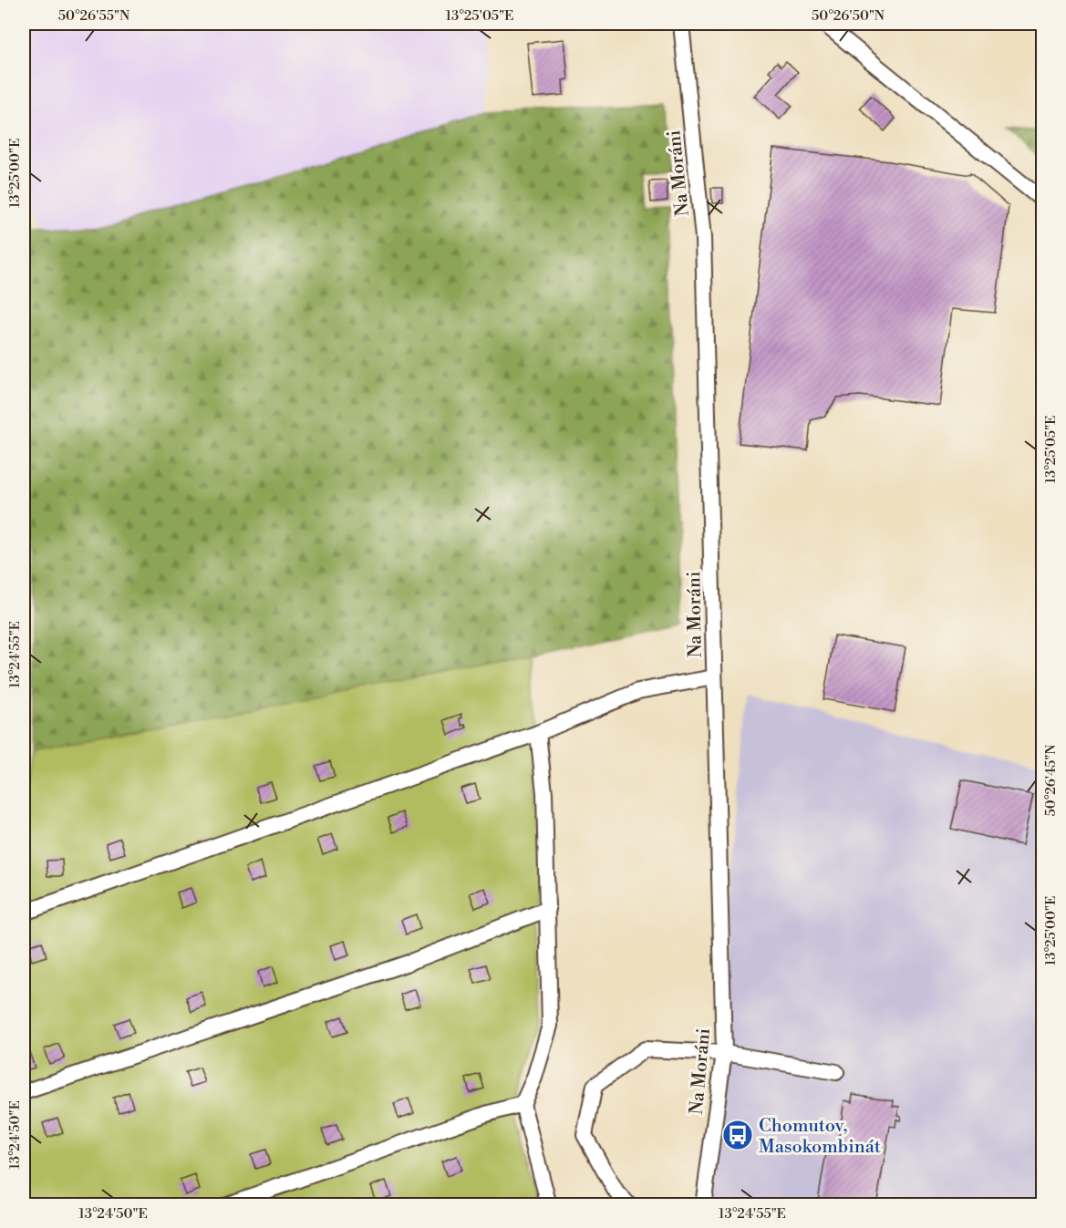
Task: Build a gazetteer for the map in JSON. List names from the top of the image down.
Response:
{
  "streets": {
    "lane": ["Na Moráni"]
  },
  "places": {
    "bus stop": ["Chomutov, Masokombinát"]
  },
  "coordinates": [
    "50°26'55\"N",
    "13°25'05\"E",
    "50°26'50\"N",
    "13°25'00\"E",
    "13°24'55\"E",
    "50°26'45\"N",
    "13°24'50\"E"
  ]
}
